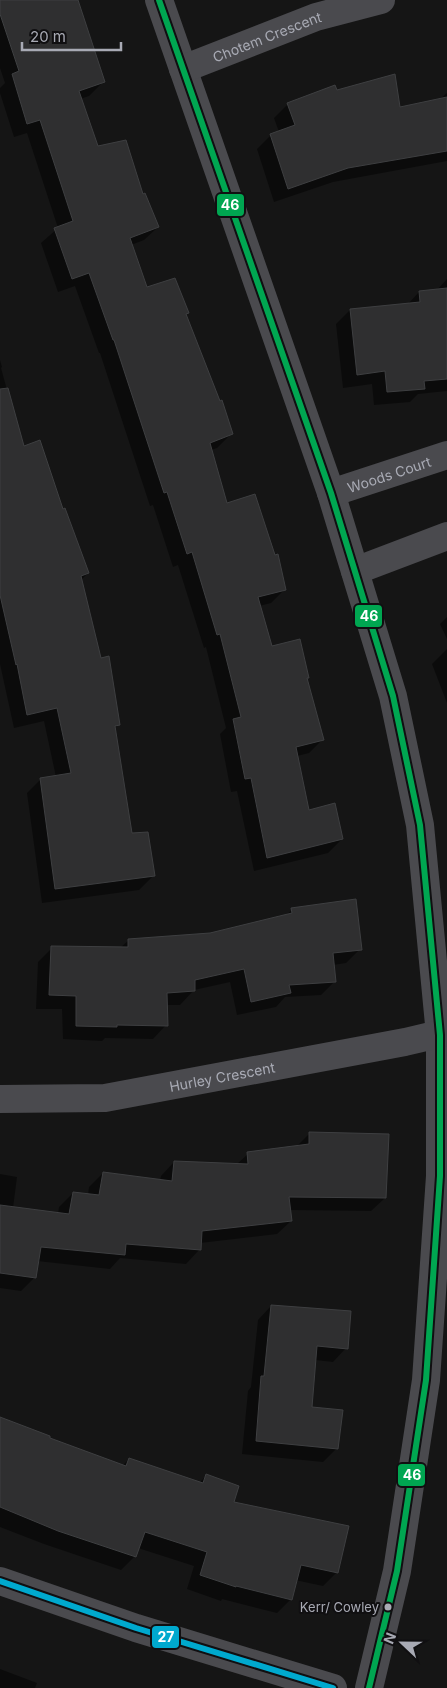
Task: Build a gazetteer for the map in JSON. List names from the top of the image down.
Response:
{
  "streets": {
    "street": ["Chotem Crescent", "Woods Court", "Hurley Crescent"]
  },
  "places": ["Kerr/ Cowley"],
  "lines": ["transit line 46", "transit line 27"],
  "scale_bar": "20 m",
  "north": "left"
}
